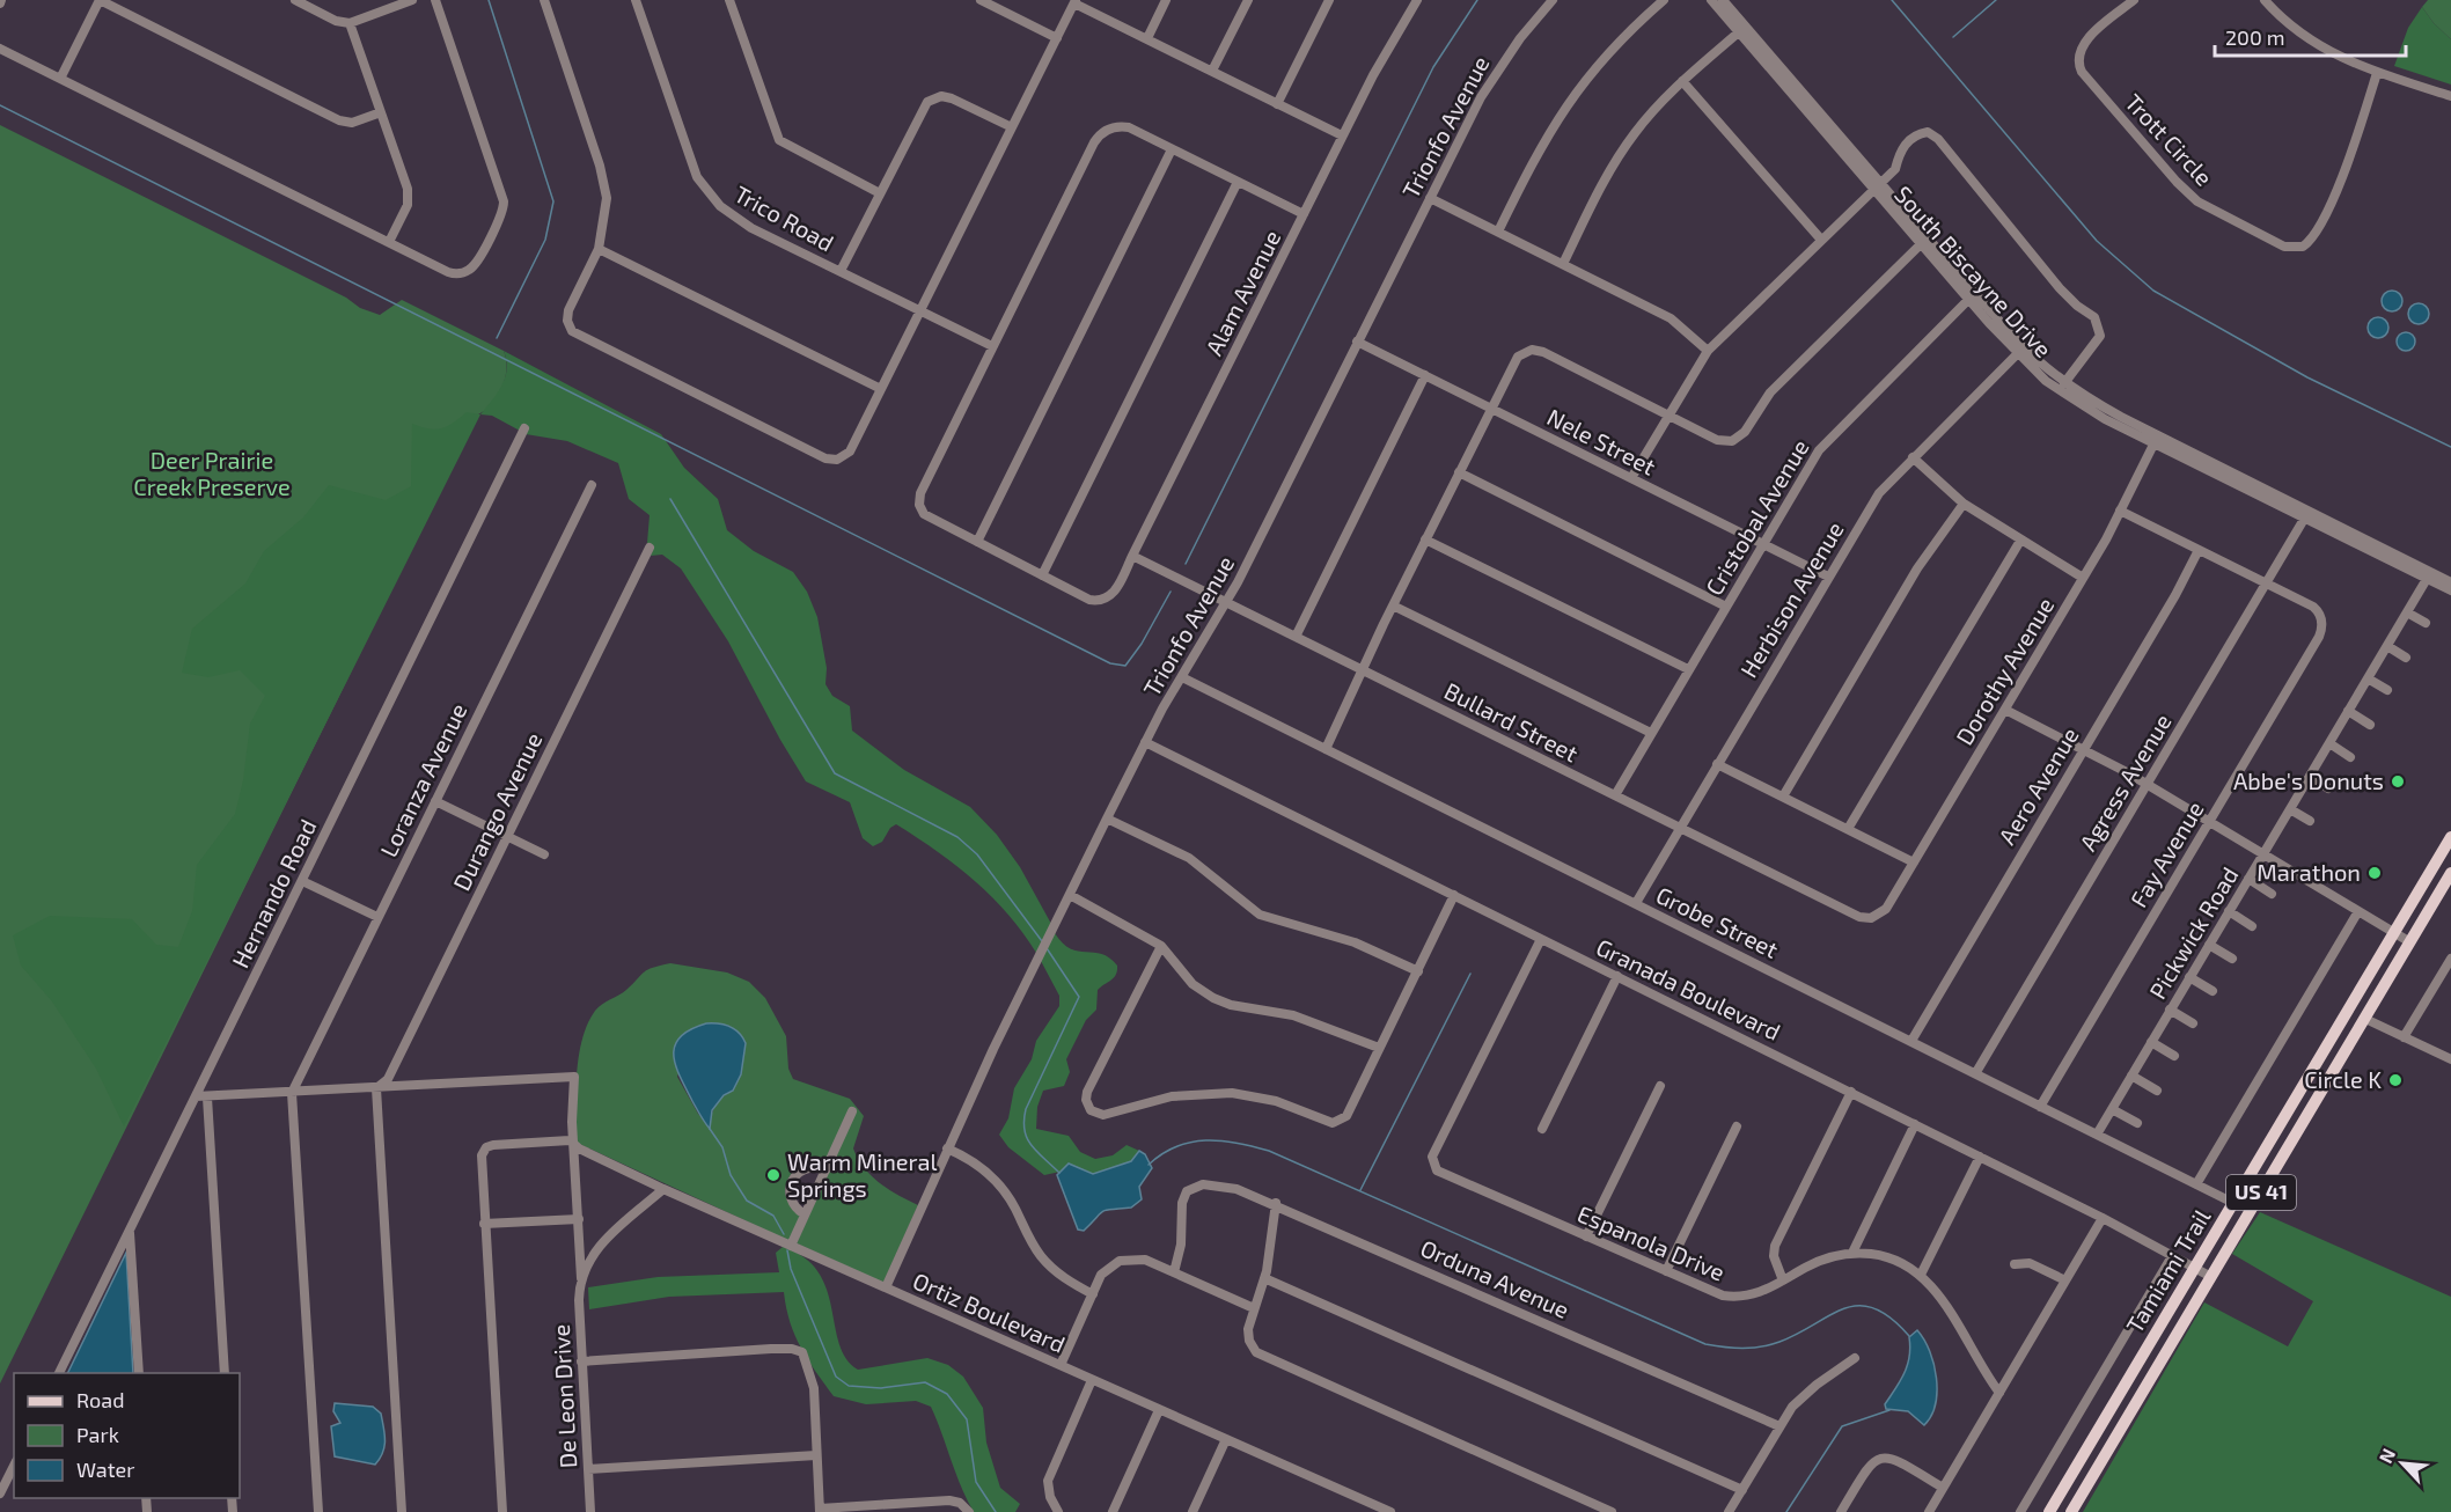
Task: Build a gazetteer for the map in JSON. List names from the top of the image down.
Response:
{
  "streets": {
    "main road": ["US 41", "Tamiami Trail"],
    "street": [
      "Trionfo Avenue",
      "Trott Circle",
      "Trico Road",
      "South Biscayne Drive",
      "Alam Avenue",
      "Nele Street",
      "Cristobal Avenue",
      "Herbison Avenue",
      "Dorothy Avenue",
      "Bullard Street",
      "Loranza Avenue",
      "Agress Avenue",
      "Aero Avenue",
      "Durango Avenue",
      "Fay Avenue",
      "Hernando Road",
      "Grobe Street",
      "Pickwick Road",
      "Granada Boulevard",
      "Espanola Drive",
      "Orduna Avenue",
      "Ortiz Boulevard",
      "De Leon Drive"
    ]
  },
  "crossings": [
    ["Trionfo Avenue", "Nele Street"],
    ["Trionfo Avenue", "Bullard Street"],
    ["Trionfo Avenue", "Grobe Street"],
    ["Trionfo Avenue", "Granada Boulevard"],
    ["Trionfo Avenue", "Ortiz Boulevard"],
    ["South Biscayne Drive", "Cristobal Avenue"],
    ["South Biscayne Drive", "Herbison Avenue"],
    ["South Biscayne Drive", "Dorothy Avenue"],
    ["South Biscayne Drive", "Agress Avenue"],
    ["South Biscayne Drive", "Pickwick Road"],
    ["Alam Avenue", "Bullard Street"],
    ["Nele Street", "Cristobal Avenue"],
    ["Nele Street", "Herbison Avenue"],
    ["Cristobal Avenue", "Bullard Street"],
    ["Herbison Avenue", "Bullard Street"],
    ["Herbison Avenue", "Grobe Street"],
    ["Dorothy Avenue", "Bullard Street"],
    ["Agress Avenue", "Fay Avenue"],
    ["Agress Avenue", "Grobe Street"],
    ["Aero Avenue", "Grobe Street"],
    ["Durango Avenue", "De Leon Drive"],
    ["Fay Avenue", "Grobe Street"],
    ["Grobe Street", "Pickwick Road"],
    ["Grobe Street", "Tamiami Trail"],
    ["Granada Boulevard", "Espanola Drive"],
    ["Granada Boulevard", "Tamiami Trail"],
    ["Ortiz Boulevard", "De Leon Drive"]
  ],
  "parks": ["Deer Prairie Creek Preserve"],
  "places": [
    "Abbe's Donuts",
    "Marathon",
    "Circle K",
    "Warm Mineral Springs"
  ],
  "legend": ["Road", "Park", "Water"],
  "scale_bar": "200 m",
  "north": "top left"
}
